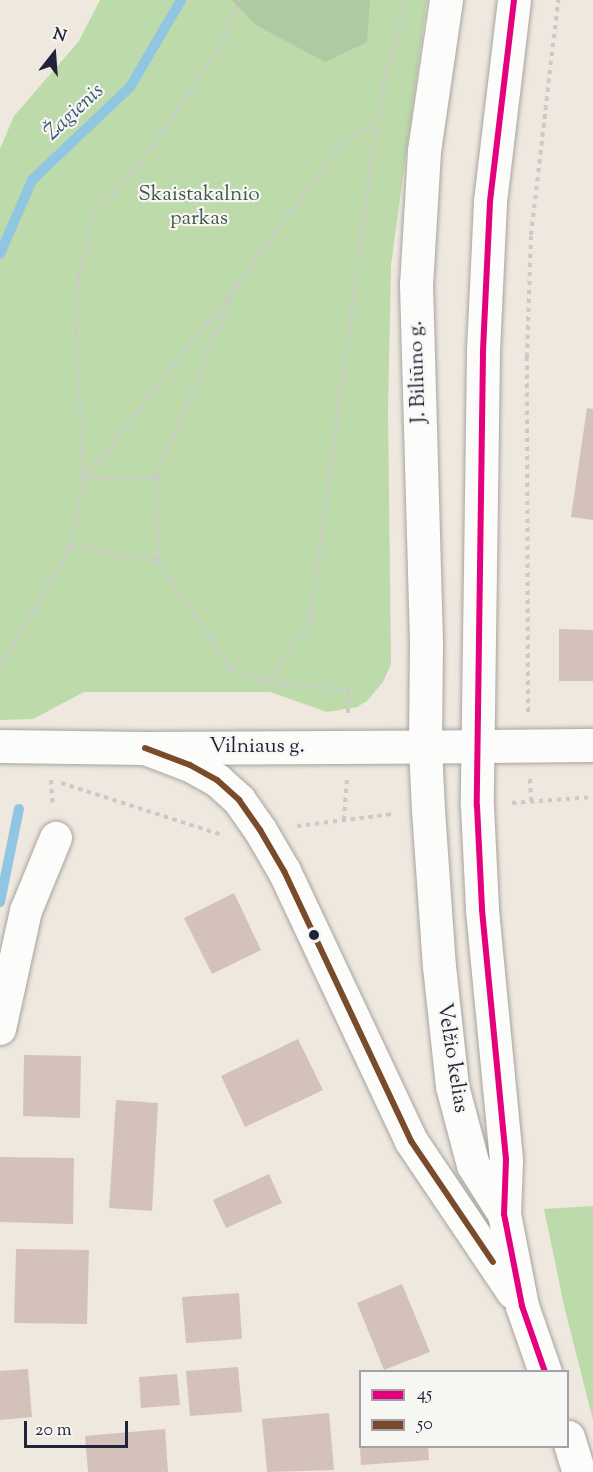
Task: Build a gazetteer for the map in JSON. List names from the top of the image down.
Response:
{
  "streets": {
    "main road": ["J. Biliūno g.", "Vilniaus g.", "Velžio kelias"]
  },
  "crossings": [
    ["J. Biliūno g.", "Vilniaus g."],
    ["J. Biliūno g.", "Velžio kelias"],
    ["Vilniaus g.", "Velžio kelias"]
  ],
  "water": ["Žagienis"],
  "parks": ["Skaistakalnio parkas"],
  "lines": ["transit line 45", "transit line 50"],
  "legend": ["45", "50"],
  "scale_bar": "20 m",
  "north": "top"
}
